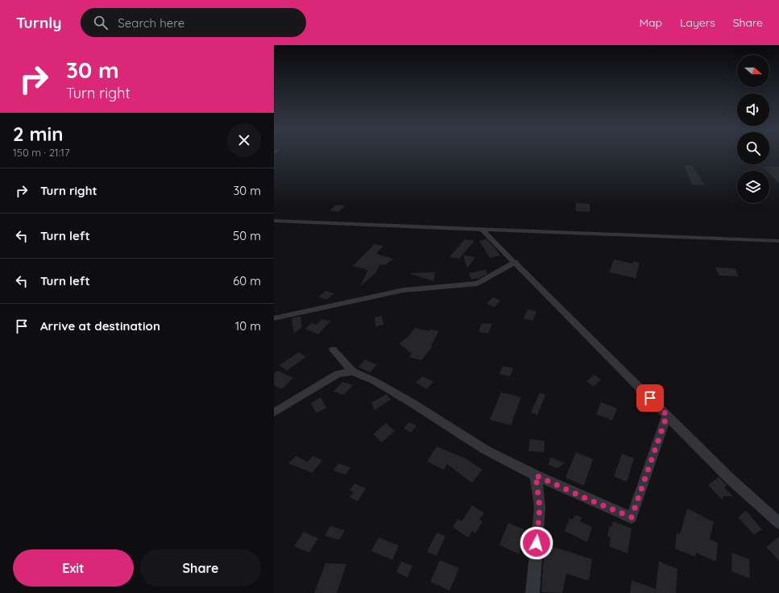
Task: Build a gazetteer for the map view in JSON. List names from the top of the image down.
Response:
{
  "north": "right",
  "page": {
    "header": "Turnly",
    "search": "Search here",
    "nav": ["Map", "Layers", "Share"],
    "turn": ["30 m", "Turn right"],
    "heading": ["2 min", "150 m · 21:17"],
    "list": [
      {
        "name": "Turn right",
        "value": "30 m"
      },
      {
        "name": "Turn left",
        "value": "50 m"
      },
      {
        "name": "Turn left",
        "value": "60 m"
      },
      {
        "name": "Arrive at destination",
        "value": "10 m"
      }
    ],
    "buttons": ["Exit", "Share"]
  }
}
